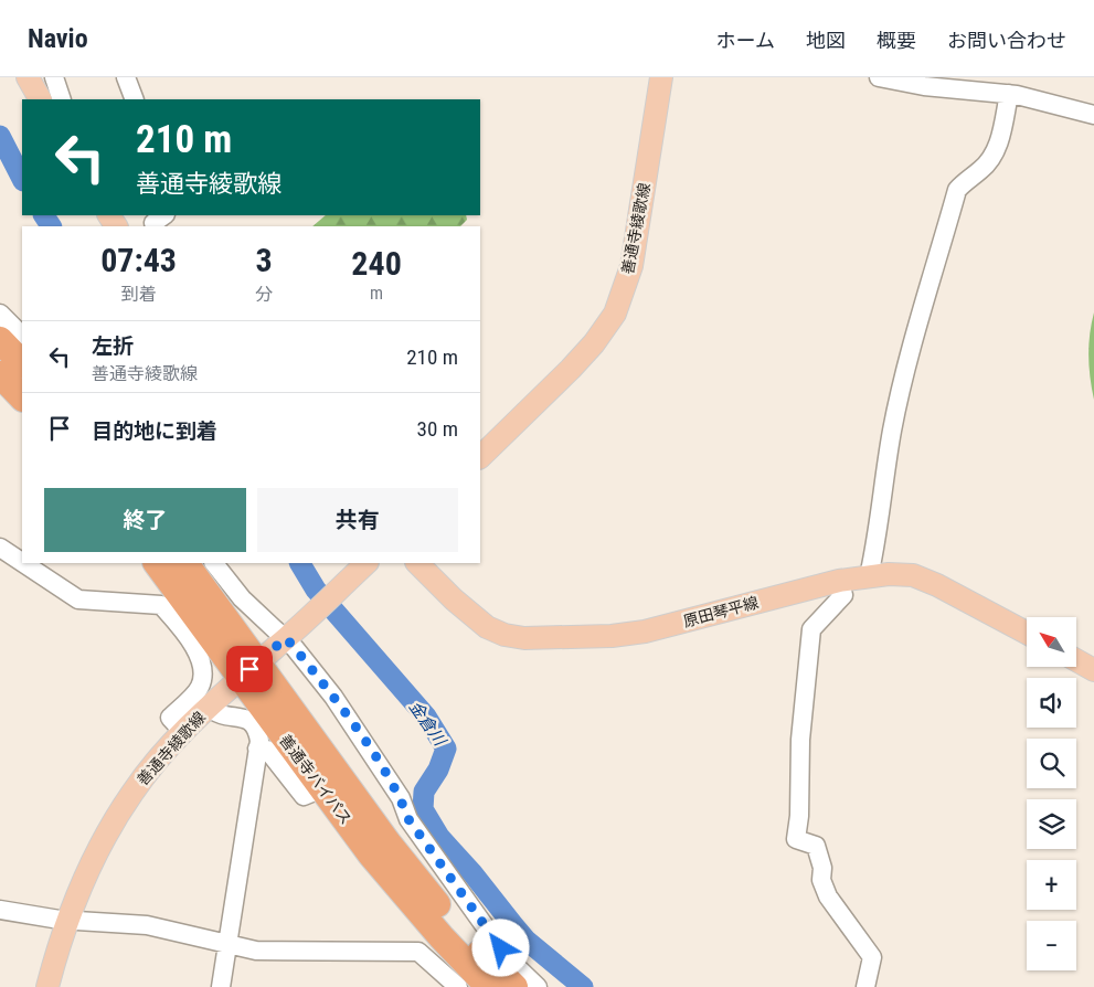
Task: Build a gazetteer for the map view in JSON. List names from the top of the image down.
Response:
{
  "streets": {
    "highway": ["善通寺バイパス"],
    "main road": ["善通寺綾歌線", "原田琴平線"]
  },
  "crossings": [
    ["善通寺綾歌線", "善通寺バイパス"]
  ],
  "water": ["金倉川"],
  "north": "top left",
  "page": {
    "header": "Navio",
    "nav": [
      "ホーム",
      "地図",
      "概要",
      "お問い合わせ"
    ],
    "turn": ["210 m", "善通寺綾歌線"],
    "eta": [
      "07:43",
      "到着",
      "3",
      "分",
      "240",
      "m"
    ],
    "list": [
      {
        "name": "左折",
        "note": "善通寺綾歌線",
        "value": "210 m"
      },
      {
        "name": "目的地に到着",
        "value": "30 m"
      }
    ],
    "buttons": ["終了", "共有"],
    "map_buttons": ["+", "−"]
  }
}
